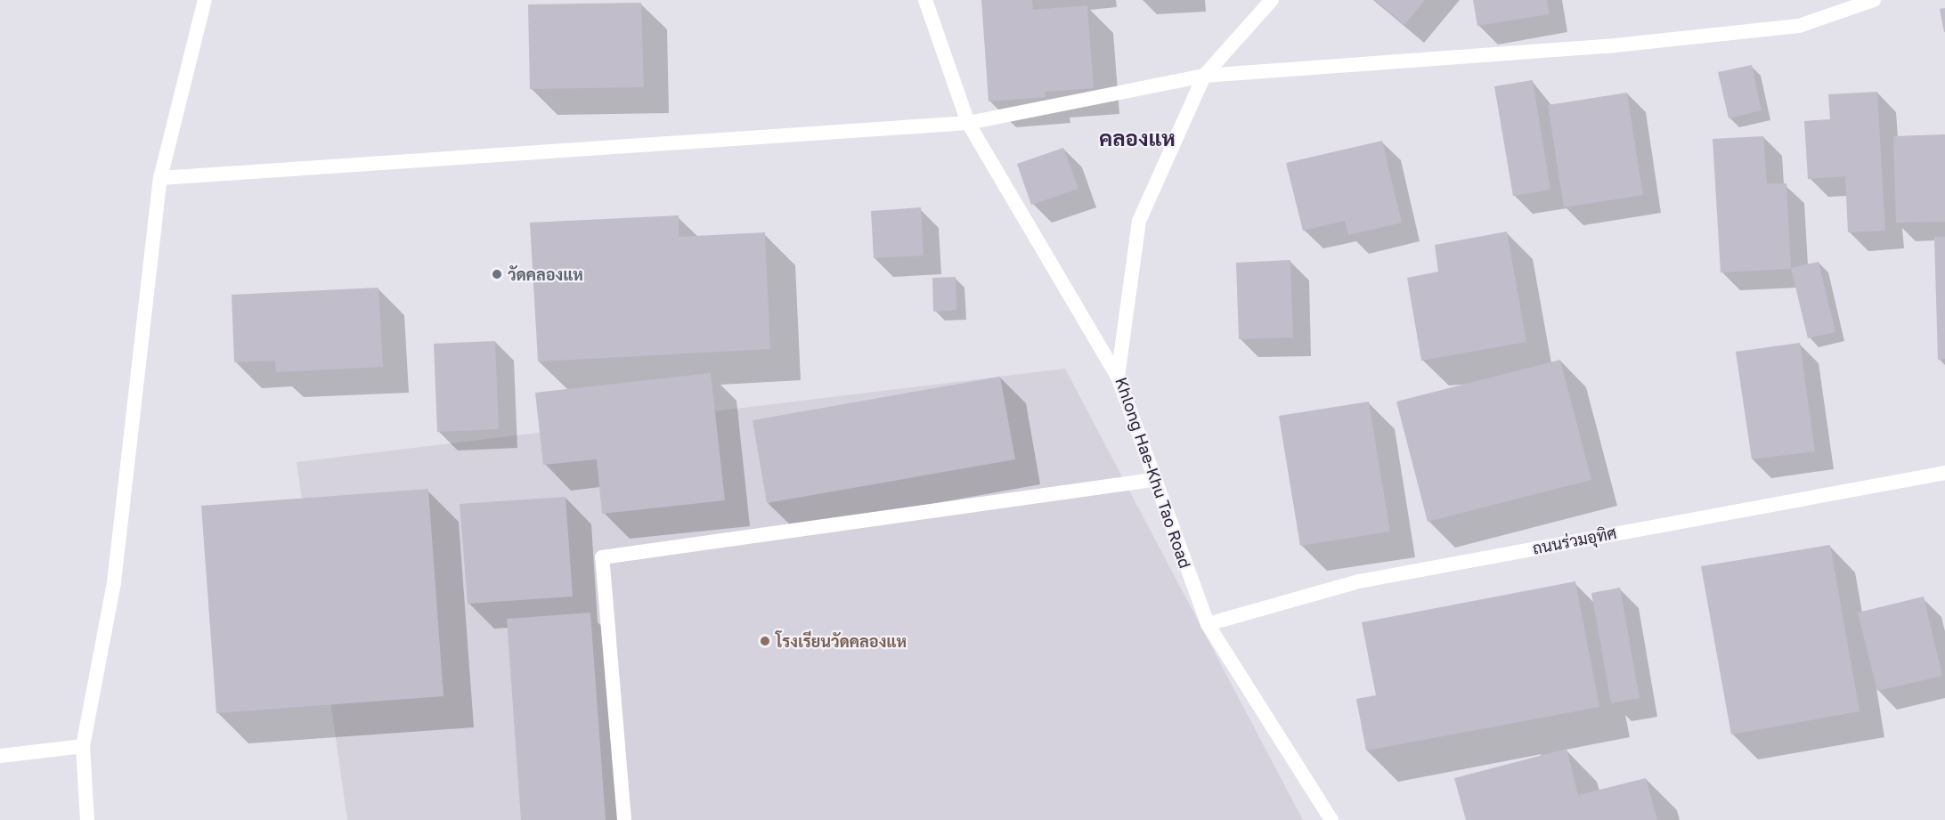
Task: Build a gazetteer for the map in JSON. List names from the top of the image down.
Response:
{
  "streets": {
    "street": ["Khlong Hae-Khu Tao Road", "ถนนร่วมอุทิศ"]
  },
  "crossings": [
    ["Khlong Hae-Khu Tao Road", "ถนนร่วมอุทิศ"]
  ],
  "districts": ["คลองแห"],
  "places": ["วัดคลองแห", "โรงเรียนวัดคลองแห"]
}
